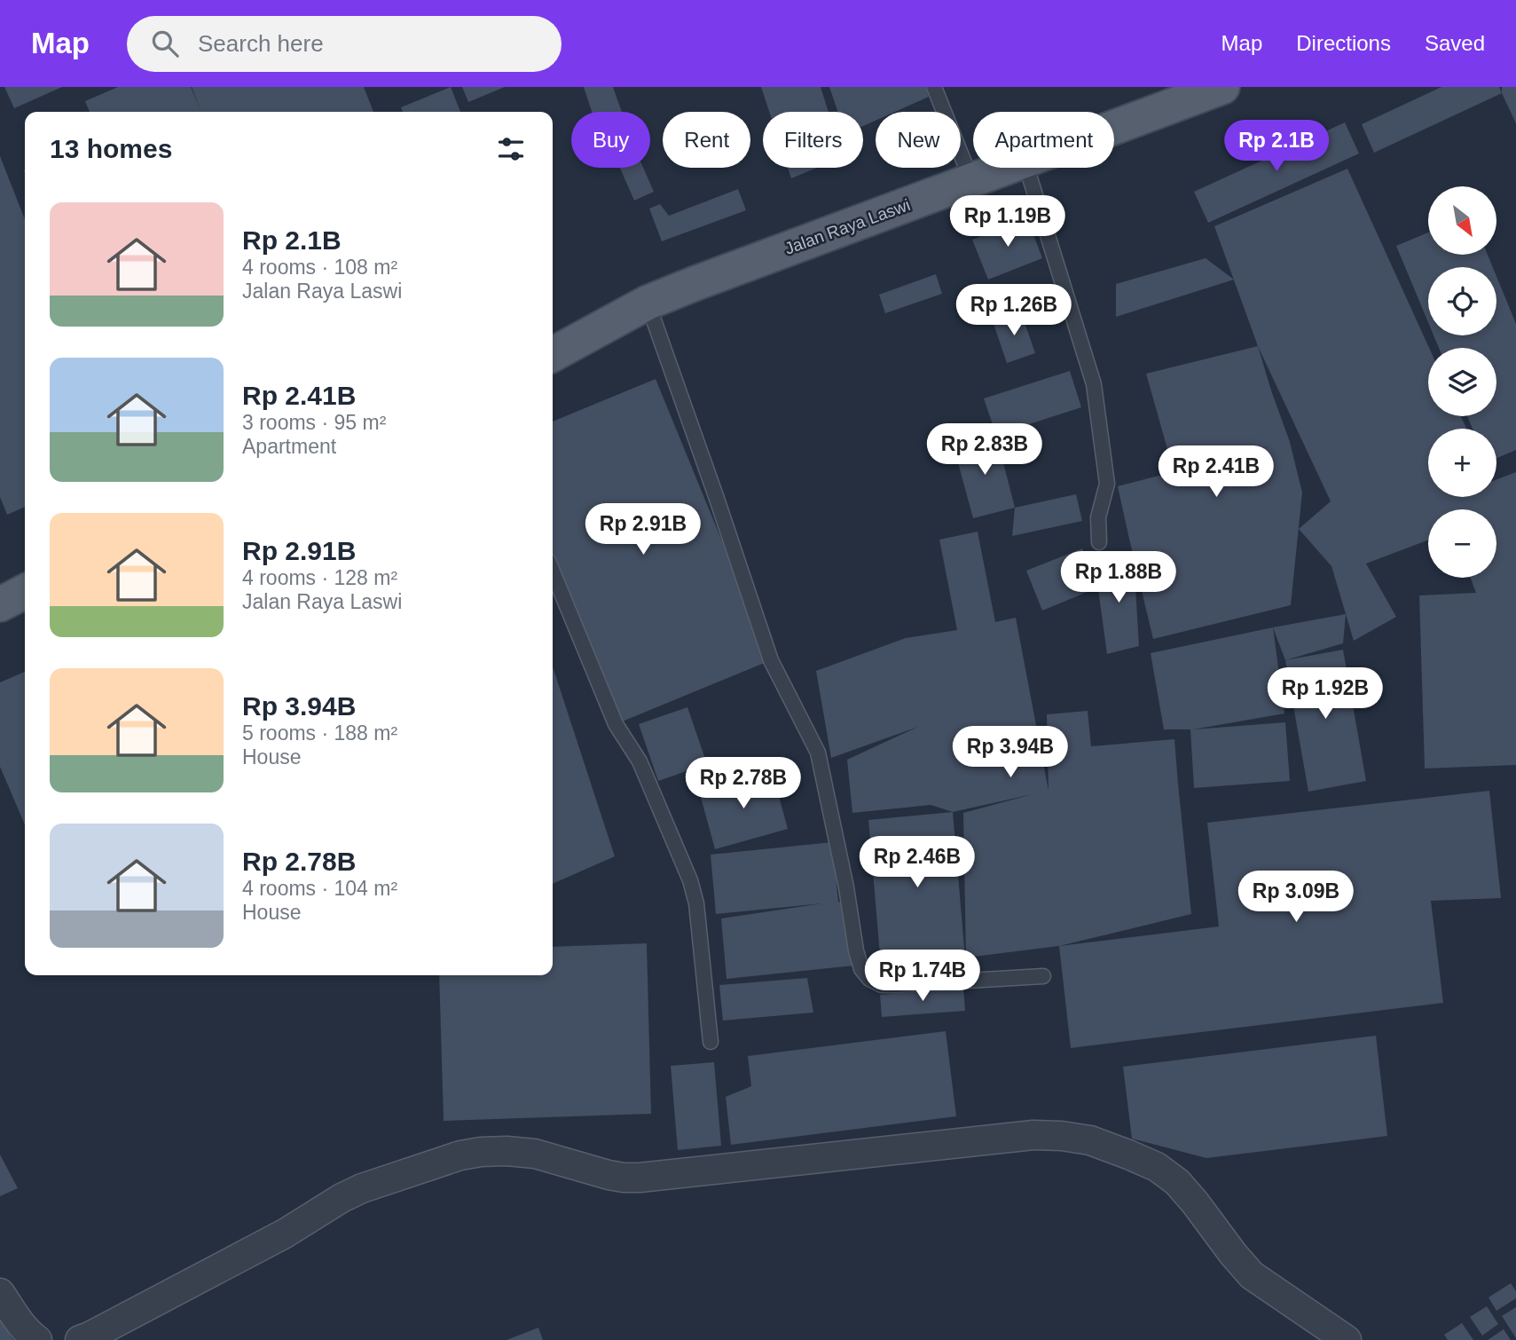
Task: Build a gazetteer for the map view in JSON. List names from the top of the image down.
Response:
{
  "streets": {
    "main road": ["Jalan Raya Laswi"]
  },
  "north": "bottom right",
  "page": {
    "header": "Map",
    "search": "Search here",
    "nav": ["Map", "Directions", "Saved"],
    "chip": [
      "Buy",
      "Rent",
      "Filters",
      "New",
      "Apartment"
    ],
    "heading": "13 homes",
    "price": [
      "Rp 2.1B",
      "Rp 1.19B",
      "Rp 1.26B",
      "Rp 2.83B",
      "Rp 2.41B",
      "Rp 2.91B",
      "Rp 1.88B",
      "Rp 1.92B",
      "Rp 3.94B",
      "Rp 2.78B",
      "Rp 2.46B",
      "Rp 3.09B",
      "Rp 1.74B"
    ],
    "map_buttons": ["+", "−"],
    "list": [
      {
        "name": "Rp 2.1B",
        "note": "4 rooms · 108 m² · Jalan Raya Laswi"
      },
      {
        "name": "Rp 2.41B",
        "note": "3 rooms · 95 m² · Apartment"
      },
      {
        "name": "Rp 2.91B",
        "note": "4 rooms · 128 m² · Jalan Raya Laswi"
      },
      {
        "name": "Rp 3.94B",
        "note": "5 rooms · 188 m² · House"
      },
      {
        "name": "Rp 2.78B",
        "note": "4 rooms · 104 m² · House"
      }
    ]
  }
}
